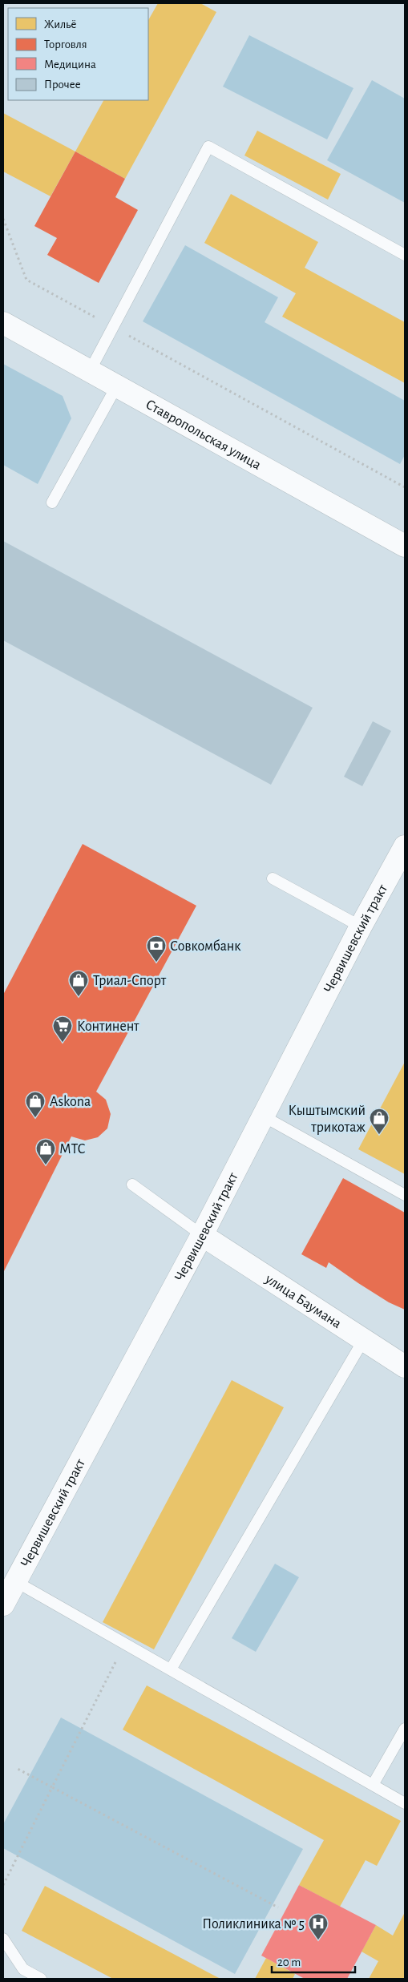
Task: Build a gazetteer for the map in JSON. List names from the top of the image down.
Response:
{
  "streets": {
    "main road": ["Ставропольская улица", "Червишевский тракт", "улица Баумана"]
  },
  "crossings": [
    ["Червишевский тракт", "улица Баумана"]
  ],
  "places": {
    "bank": ["Совкомбанк"],
    "shop": [
      "Триал-Спорт",
      "Askona",
      "Кыштымский трикотаж",
      "МТС"
    ],
    "supermarket": ["Континент"],
    "hospital": ["Поликлиника № 5"]
  },
  "legend": [
    "Жильё",
    "Торговля",
    "Медицина",
    "Прочее"
  ],
  "scale_bar": "20 m"
}
